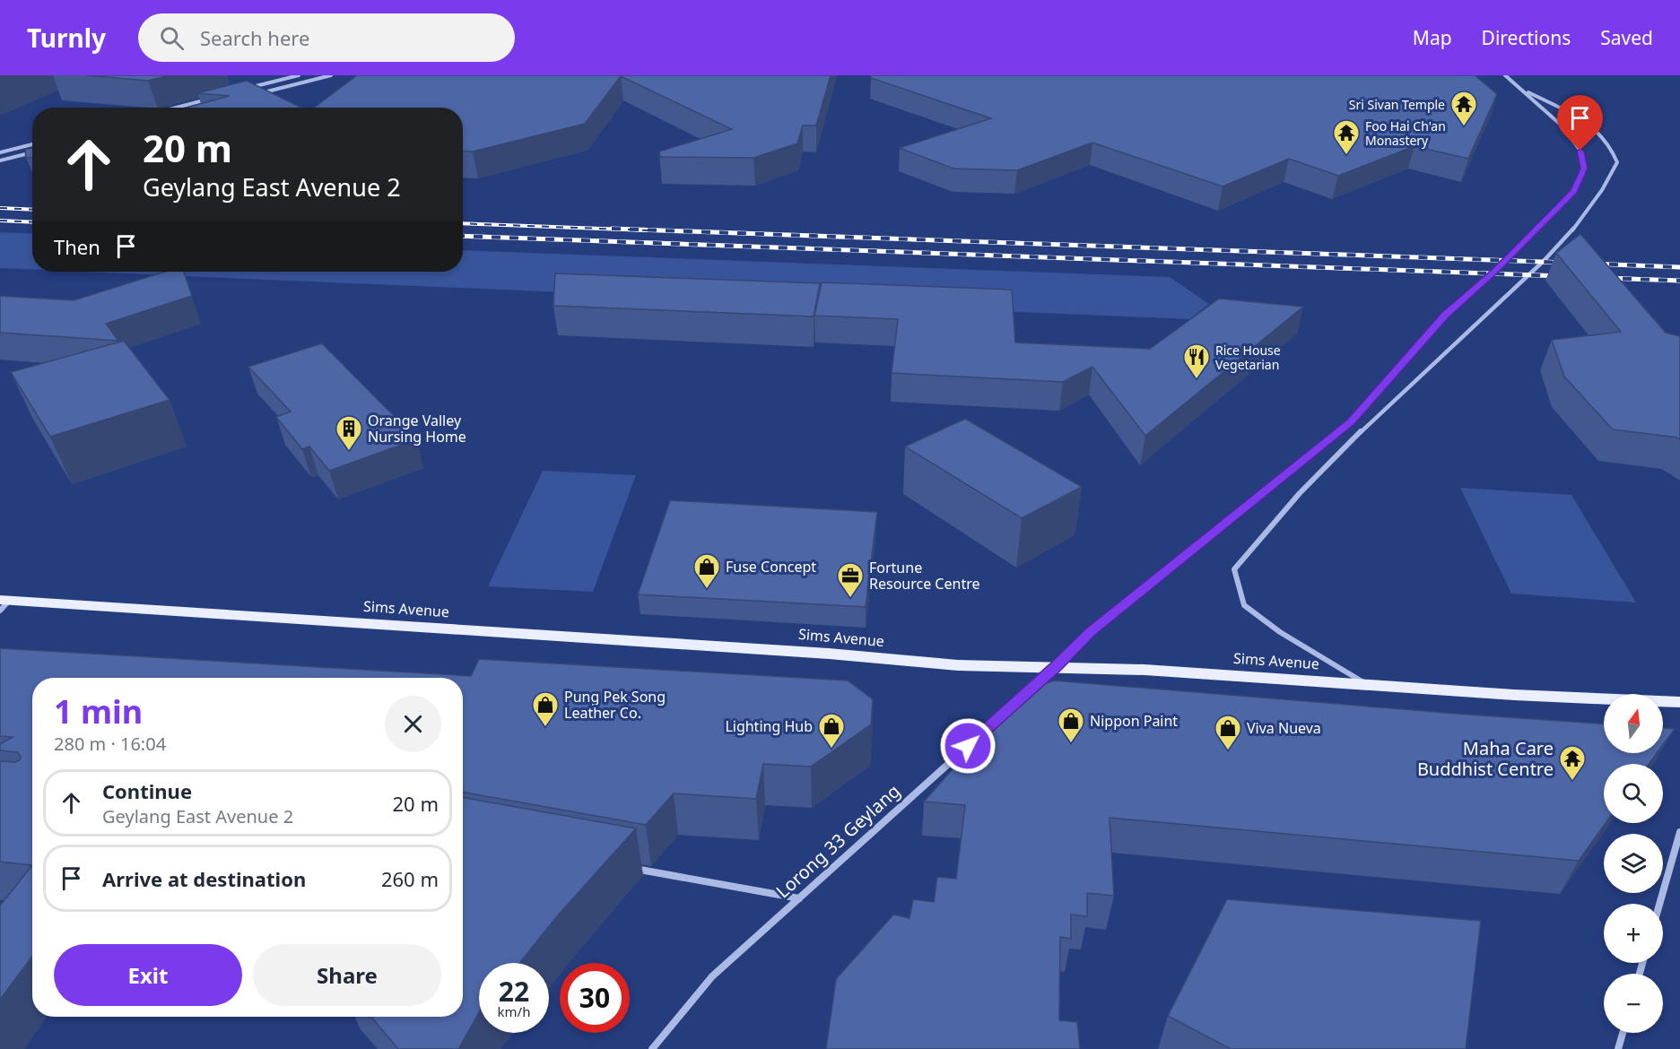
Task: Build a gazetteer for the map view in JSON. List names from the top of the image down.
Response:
{
  "streets": {
    "main road": ["Sims Avenue"],
    "street": ["Lorong 33 Geylang"]
  },
  "places": {
    "temple": ["Sri Sivan Temple", "Foo Hai Ch'an Monastery", "Maha Care Buddhist Centre"],
    "restaurant": ["Rice House Vegetarian"],
    "building": ["Orange Valley Nursing Home"],
    "shop": [
      "Fuse Concept",
      "Pung Pek Song Leather Co.",
      "Nippon Paint",
      "Lighting Hub",
      "Viva Nueva"
    ],
    "office": ["Fortune Resource Centre"]
  },
  "north": "top",
  "page": {
    "header": "Turnly",
    "search": "Search here",
    "nav": ["Map", "Directions", "Saved"],
    "turn": ["20 m", "Geylang East Avenue 2"],
    "then": "Then",
    "heading": ["1 min", "280 m · 16:04"],
    "map_buttons": ["+", "−"],
    "list": [
      {
        "name": "Continue",
        "note": "Geylang East Avenue 2",
        "value": "20 m"
      },
      {
        "name": "Arrive at destination",
        "value": "260 m"
      }
    ],
    "buttons": ["Exit", "Share"],
    "speed": "22 km/h",
    "limit": "30"
  }
}
